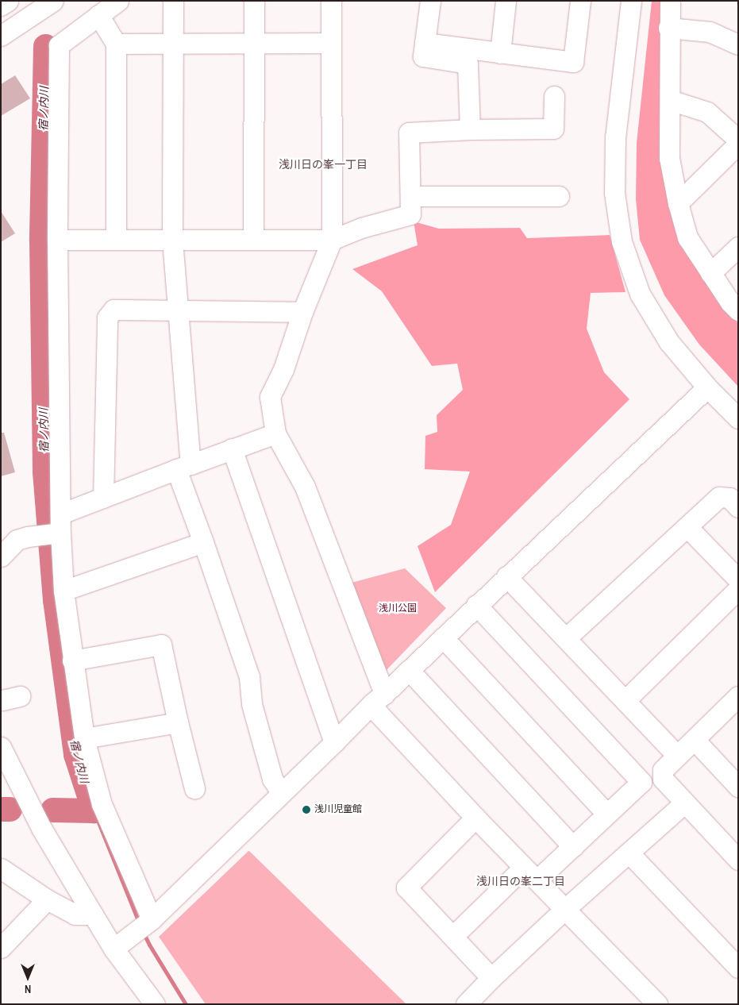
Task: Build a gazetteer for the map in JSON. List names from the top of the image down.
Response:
{
  "districts": ["浅川日の峯一丁目", "浅川日の峯二丁目"],
  "water": ["宿ノ内川"],
  "parks": ["浅川公園"],
  "places": ["浅川児童館"],
  "north": "bottom"
}
